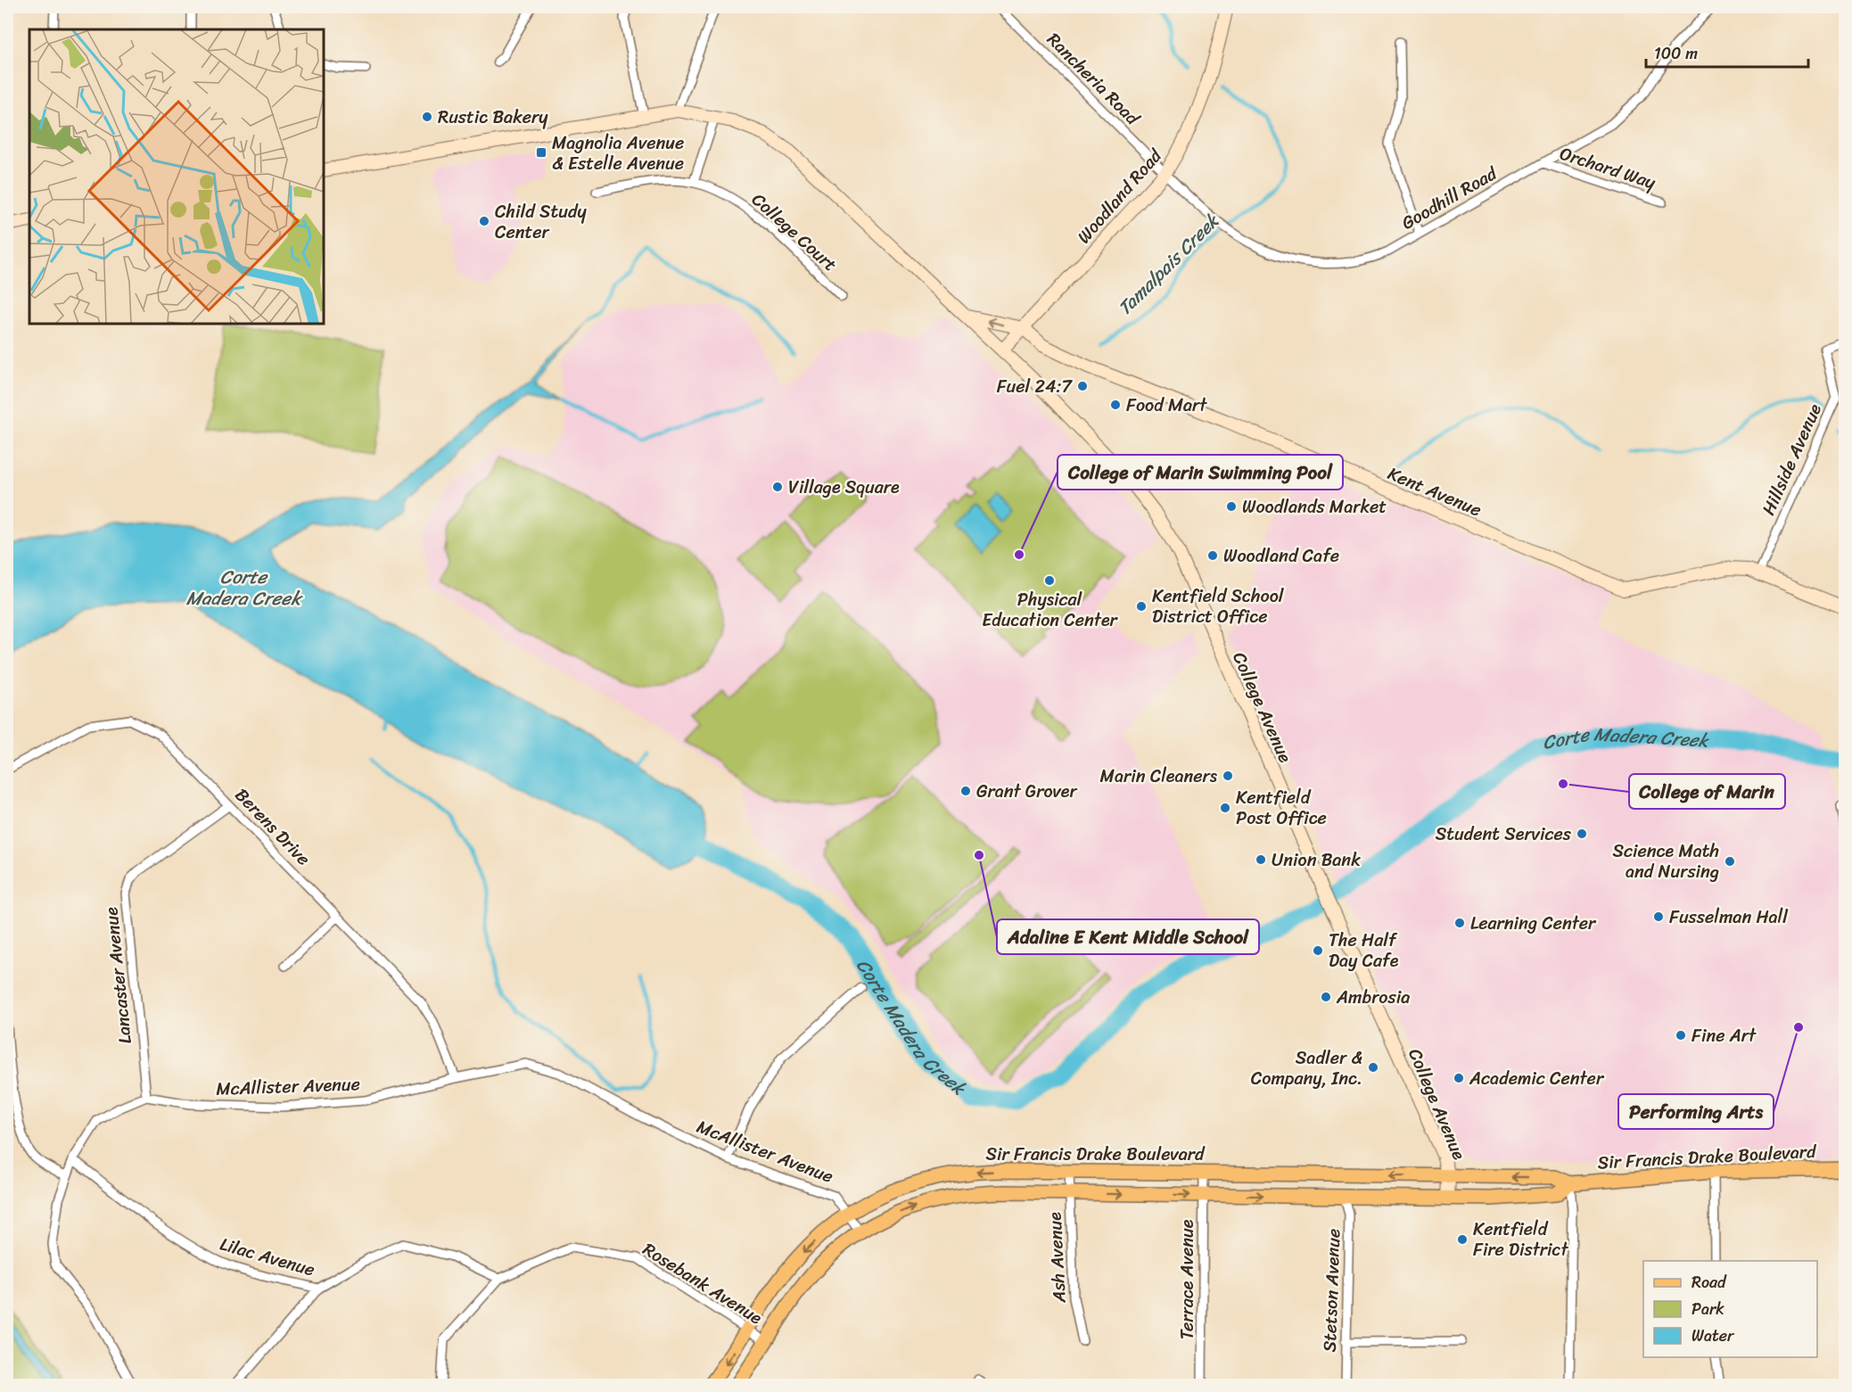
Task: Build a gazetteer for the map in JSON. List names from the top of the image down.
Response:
{
  "streets": {
    "main road": [
      "Woodland Road",
      "Kent Avenue",
      "College Avenue",
      "Sir Francis Drake Boulevard"
    ],
    "street": [
      "Rancheria Road",
      "Orchard Way",
      "Goodhill Road",
      "College Court",
      "Hillside Avenue",
      "Berens Drive",
      "Lancaster Avenue",
      "McAllister Avenue",
      "Lilac Avenue",
      "Ash Avenue",
      "Terrace Avenue",
      "Rosebank Avenue",
      "Stetson Avenue"
    ]
  },
  "crossings": [
    ["Rancheria Road", "Woodland Road"],
    ["Rancheria Road", "Goodhill Road"],
    ["Orchard Way", "Goodhill Road"],
    ["Woodland Road", "Goodhill Road"],
    ["Woodland Road", "Kent Avenue"],
    ["Woodland Road", "College Avenue"],
    ["Hillside Avenue", "Kent Avenue"],
    ["College Avenue", "Sir Francis Drake Boulevard"],
    ["Berens Drive", "Lancaster Avenue"],
    ["Berens Drive", "McAllister Avenue"],
    ["Lancaster Avenue", "McAllister Avenue"],
    ["McAllister Avenue", "Sir Francis Drake Boulevard"],
    ["Sir Francis Drake Boulevard", "Ash Avenue"],
    ["Sir Francis Drake Boulevard", "Terrace Avenue"],
    ["Sir Francis Drake Boulevard", "Rosebank Avenue"],
    ["Sir Francis Drake Boulevard", "Stetson Avenue"],
    ["Lilac Avenue", "Rosebank Avenue"]
  ],
  "water": ["Tamalpais Creek", "Corte Madera Creek"],
  "places": {
    "other": [
      "Rustic Bakery",
      "Child Study Center",
      "Fuel 24:7",
      "Food Mart",
      "Village Square",
      "Woodlands Market",
      "College of Marin Swimming Pool",
      "Woodland Cafe",
      "Physical Education Center",
      "Kentfield School District Office",
      "Marin Cleaners",
      "College of Marin",
      "Grant Grover",
      "Kentfield Post Office",
      "Student Services",
      "Adaline E Kent Middle School",
      "Union Bank",
      "Science Math and Nursing",
      "Fusselman Hall",
      "Learning Center",
      "The Half Day Cafe",
      "Ambrosia",
      "Performing Arts",
      "Fine Art",
      "Sadler & Company, Inc.",
      "Academic Center",
      "Kentfield Fire District"
    ],
    "transit": ["Magnolia Avenue & Estelle Avenue"]
  },
  "legend": ["Road", "Park", "Water"],
  "scale_bar": "100 m"
}
